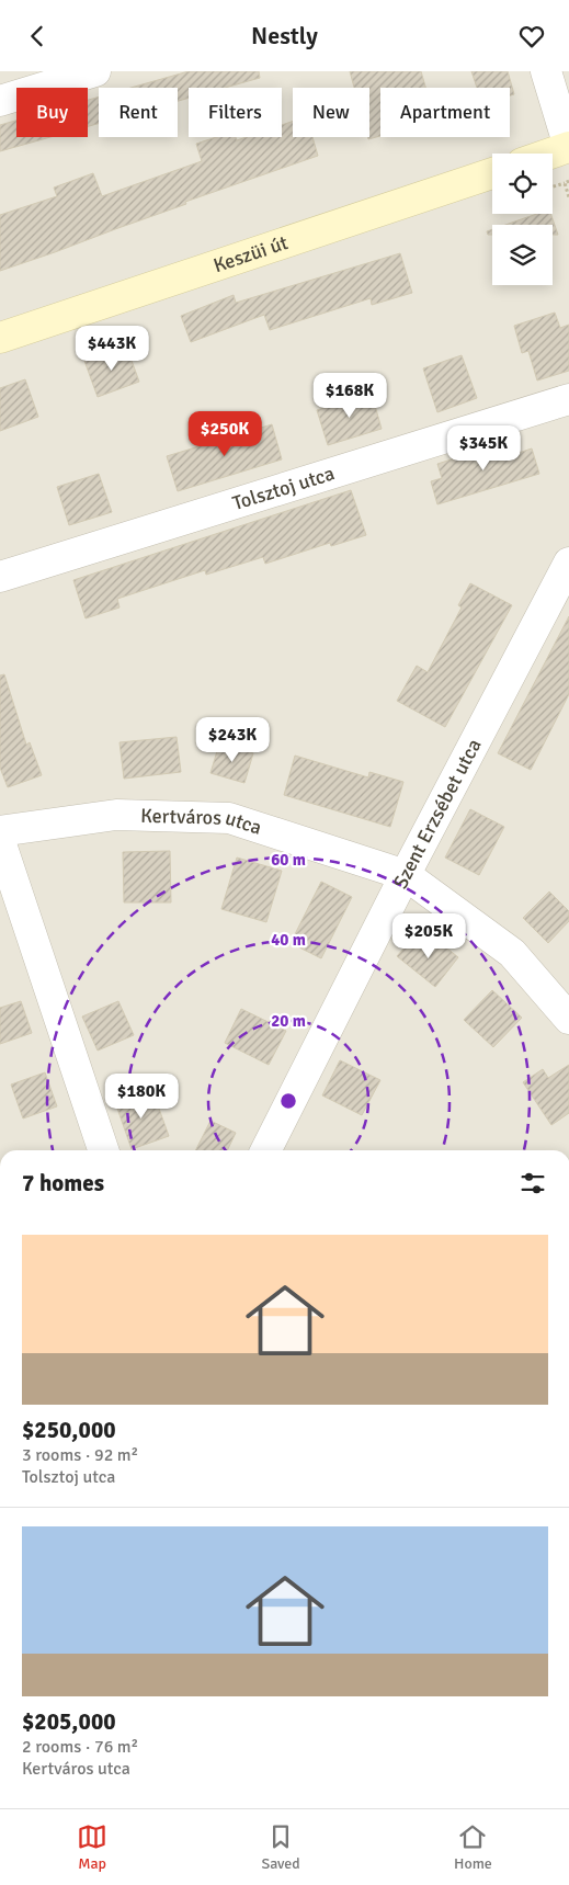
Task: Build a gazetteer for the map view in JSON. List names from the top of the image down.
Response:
{
  "streets": {
    "street": [
      "Keszüi út",
      "Tolsztoj utca",
      "Szent Erzsébet utca",
      "Kertváros utca"
    ]
  },
  "crossings": [
    ["Szent Erzsébet utca", "Kertváros utca"]
  ],
  "page": {
    "header": "Nestly",
    "chip": [
      "Buy",
      "Rent",
      "Filters",
      "New",
      "Apartment"
    ],
    "price": [
      "$443K",
      "$168K",
      "$250K",
      "$345K",
      "$243K",
      "$205K",
      "$180K"
    ],
    "heading": "7 homes",
    "list": [
      {
        "name": "$250,000",
        "note": "3 rooms · 92 m² · Tolsztoj utca"
      },
      {
        "name": "$205,000",
        "note": "2 rooms · 76 m² · Kertváros utca"
      }
    ],
    "tabs": ["Map", "Saved", "Home"]
  },
  "rings": ["60 m", "40 m", "20 m"]
}
